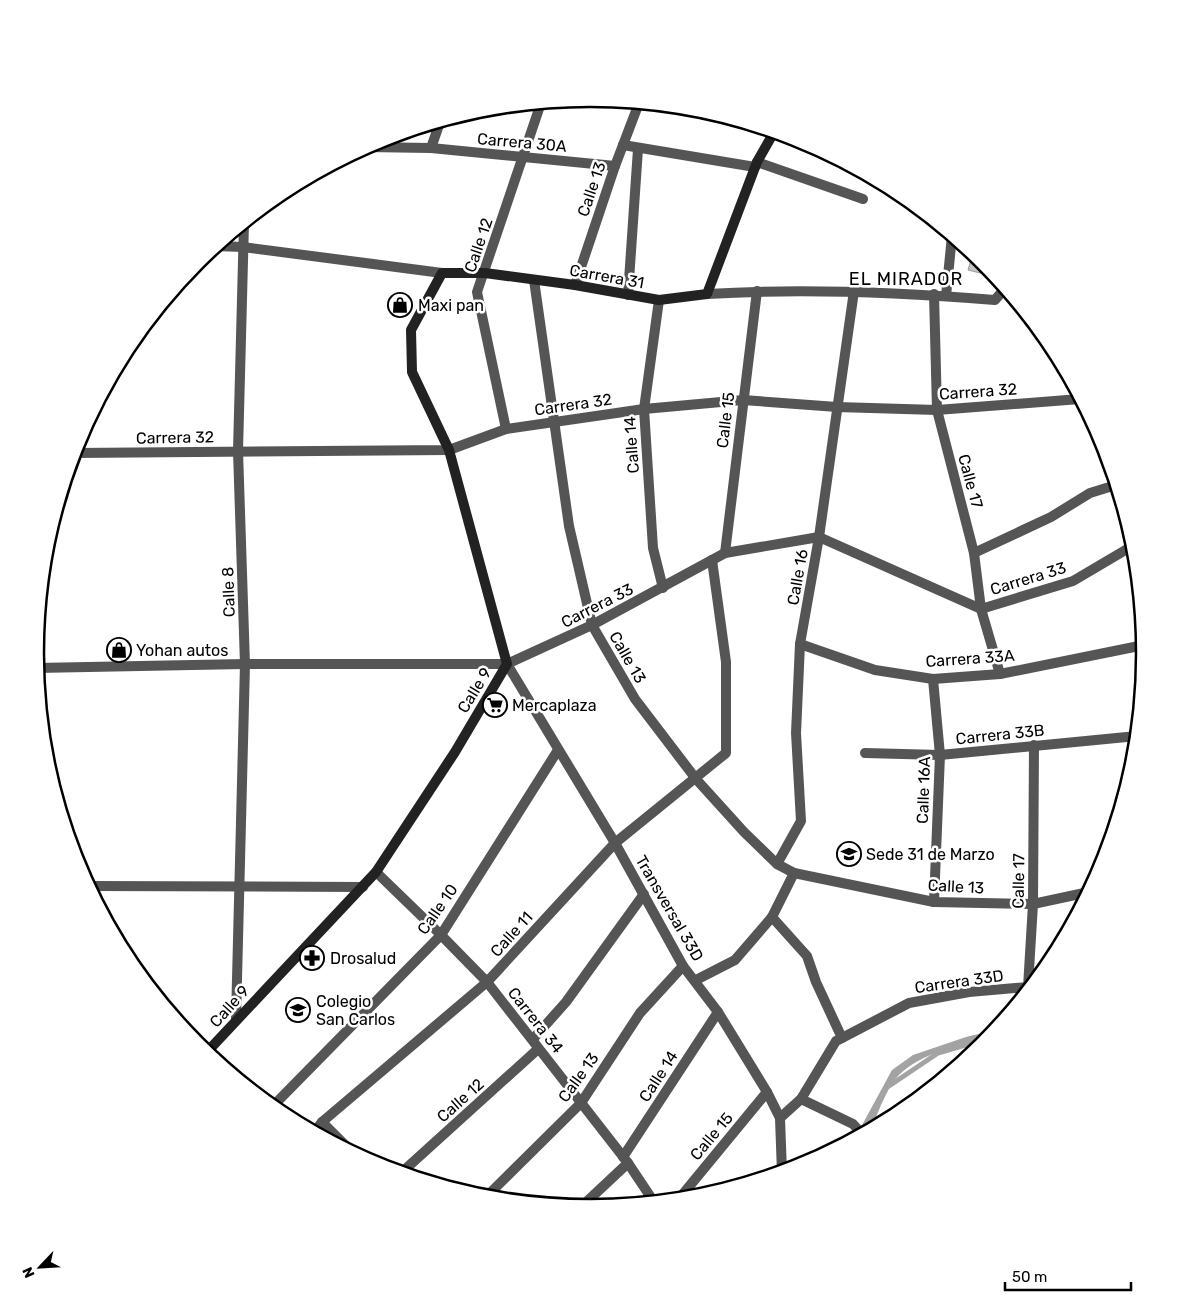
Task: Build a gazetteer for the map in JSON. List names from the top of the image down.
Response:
{
  "streets": {
    "street": [
      "Carrera 30A",
      "Calle 13",
      "Calle 12",
      "Carrera 31",
      "Carrera 32",
      "Calle 15",
      "Calle 14",
      "Calle 17",
      "Calle 16",
      "Carrera 33",
      "Calle 8",
      "Carrera 33A",
      "Calle 9",
      "Carrera 33B",
      "Calle 16A",
      "Transversal 33D",
      "Calle 10",
      "Calle 11",
      "Carrera 33D",
      "Carrera 34"
    ]
  },
  "crossings": [
    ["Carrera 30A", "Calle 13"],
    ["Carrera 30A", "Calle 12"],
    ["Calle 13", "Carrera 31"],
    ["Calle 13", "Carrera 32"],
    ["Calle 13", "Calle 17"],
    ["Calle 13", "Calle 16"],
    ["Calle 13", "Carrera 33"],
    ["Calle 13", "Calle 16A"],
    ["Calle 13", "Transversal 33D"],
    ["Calle 13", "Calle 11"],
    ["Calle 13", "Carrera 34"],
    ["Calle 12", "Carrera 31"],
    ["Calle 12", "Carrera 32"],
    ["Calle 12", "Carrera 34"],
    ["Carrera 31", "Calle 15"],
    ["Carrera 31", "Calle 14"],
    ["Carrera 31", "Calle 17"],
    ["Carrera 31", "Calle 16"],
    ["Carrera 31", "Calle 8"],
    ["Carrera 31", "Calle 9"],
    ["Carrera 32", "Calle 15"],
    ["Carrera 32", "Calle 14"],
    ["Carrera 32", "Calle 17"],
    ["Carrera 32", "Calle 16"],
    ["Carrera 32", "Calle 8"],
    ["Carrera 32", "Calle 9"],
    ["Calle 15", "Carrera 33"],
    ["Calle 15", "Transversal 33D"],
    ["Calle 14", "Carrera 33"],
    ["Calle 14", "Transversal 33D"],
    ["Calle 14", "Carrera 34"],
    ["Calle 17", "Carrera 33"],
    ["Calle 17", "Carrera 33A"],
    ["Calle 17", "Carrera 33B"],
    ["Calle 16", "Carrera 33"],
    ["Calle 16", "Carrera 33A"],
    ["Carrera 33", "Calle 8"],
    ["Carrera 33", "Calle 9"],
    ["Carrera 33", "Transversal 33D"],
    ["Carrera 33", "Calle 11"],
    ["Calle 8", "Calle 9"],
    ["Carrera 33A", "Calle 16A"],
    ["Calle 9", "Transversal 33D"],
    ["Calle 9", "Carrera 34"],
    ["Carrera 33B", "Calle 16A"],
    ["Transversal 33D", "Calle 10"],
    ["Transversal 33D", "Calle 11"],
    ["Transversal 33D", "Carrera 33D"],
    ["Calle 10", "Carrera 34"],
    ["Calle 11", "Carrera 34"]
  ],
  "districts": ["EL MIRADOR"],
  "places": {
    "shop": ["Maxi pan", "Yohan autos"],
    "supermarket": ["Mercaplaza"],
    "school or university": ["Sede 31 de Marzo", "Colegio San Carlos"],
    "pharmacy": ["Drosalud"]
  },
  "scale_bar": "50 m",
  "north": "bottom left"
}
